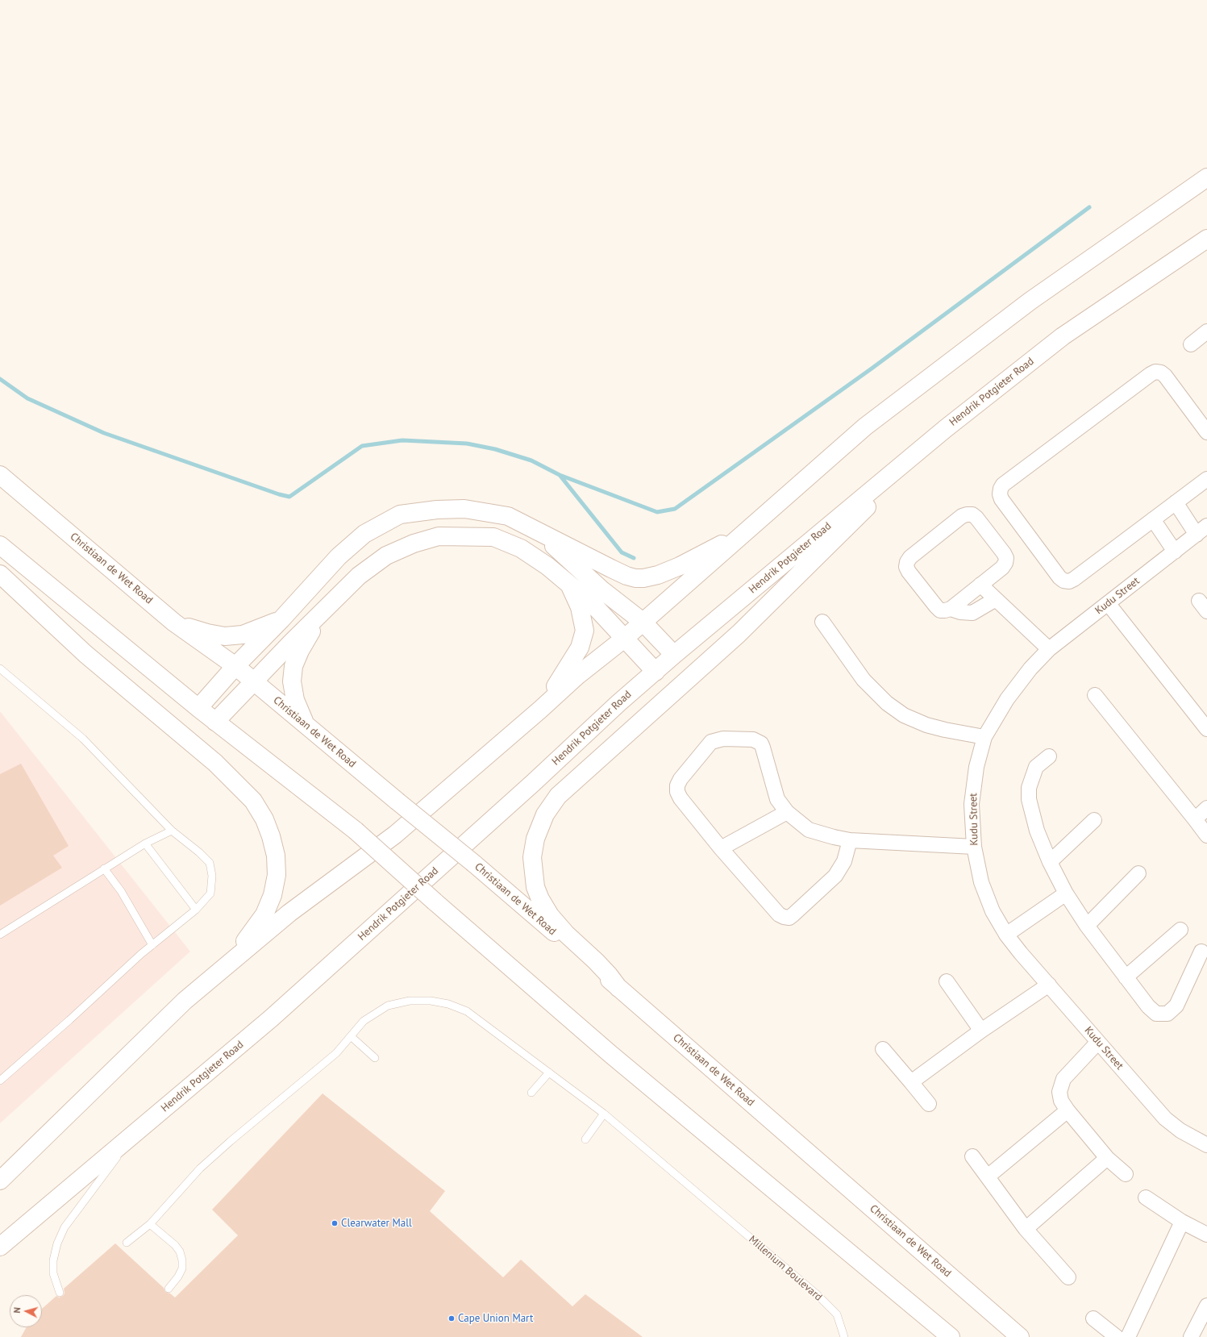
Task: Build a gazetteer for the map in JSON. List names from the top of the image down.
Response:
{
  "streets": {
    "main road": ["Hendrik Potgieter Road", "Christiaan de Wet Road"],
    "street": ["Kudu Street"],
    "lane": ["Millenium Boulevard"]
  },
  "places": ["Clearwater Mall", "Cape Union Mart"],
  "north": "left"
}
